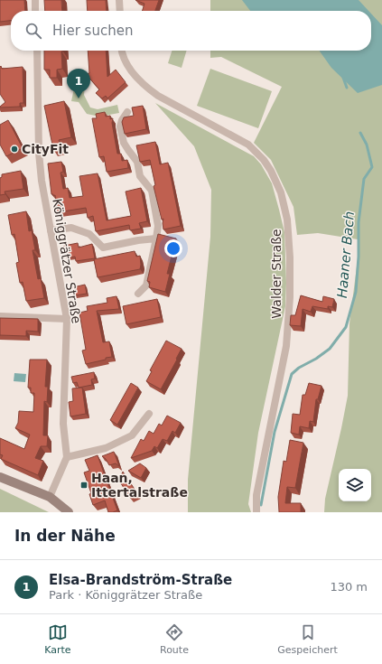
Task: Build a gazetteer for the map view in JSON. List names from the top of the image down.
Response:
{
  "streets": {
    "street": ["Königgrätzer Straße", "Walder Straße"]
  },
  "water": ["Haaner Bach"],
  "places": {
    "other": ["CityFit"],
    "transit": ["Haan, Ittertalstraße"]
  },
  "page": {
    "search": "Hier suchen",
    "pins": "1",
    "heading": "In der Nähe",
    "list": [
      {
        "mark": "1",
        "name": "Elsa-Brandström-Straße",
        "note": "Park · Königgrätzer Straße",
        "value": "130 m"
      }
    ],
    "nav": ["Karte", "Route", "Gespeichert"]
  }
}
